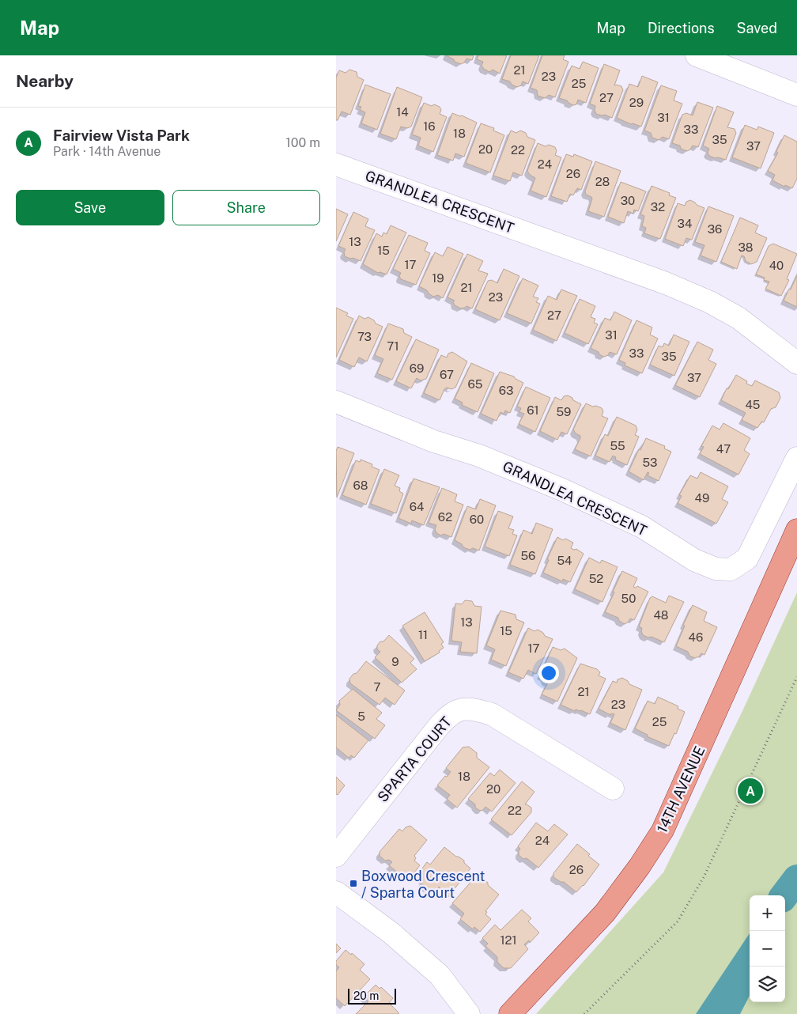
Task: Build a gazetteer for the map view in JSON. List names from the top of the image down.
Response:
{
  "streets": {
    "main road": ["14TH AVENUE"],
    "street": ["GRANDLEA CRESCENT", "SPARTA COURT"]
  },
  "places": {
    "transit": ["Boxwood Crescent / Sparta Court"]
  },
  "house_numbers": [
    "21",
    "23",
    "25",
    "27",
    "29",
    "14",
    "31",
    "16",
    "33",
    "18",
    "35",
    "37",
    "20",
    "22",
    "24",
    "26",
    "28",
    "30",
    "32",
    "34",
    "36",
    "13",
    "38",
    "15",
    "17",
    "40",
    "19",
    "21",
    "23",
    "27",
    "31",
    "73",
    "71",
    "33",
    "35",
    "69",
    "67",
    "37",
    "65",
    "63",
    "45",
    "61",
    "59",
    "55",
    "47",
    "53",
    "68",
    "49",
    "64",
    "62",
    "60",
    "56",
    "54",
    "52",
    "50",
    "48",
    "13",
    "15",
    "11",
    "46",
    "17",
    "9",
    "7",
    "21",
    "23",
    "5",
    "25",
    "18",
    "20",
    "22",
    "24",
    "26",
    "121"
  ],
  "scale_bar": "20 m",
  "page": {
    "header": "Map",
    "nav": ["Map", "Directions", "Saved"],
    "heading": "Nearby",
    "list": [
      {
        "mark": "A",
        "name": "Fairview Vista Park",
        "note": "Park · 14th Avenue",
        "value": "100 m"
      }
    ],
    "buttons": ["Save", "Share"],
    "pins": "A",
    "map_buttons": ["+", "−"],
    "scale": "20 m"
  }
}
